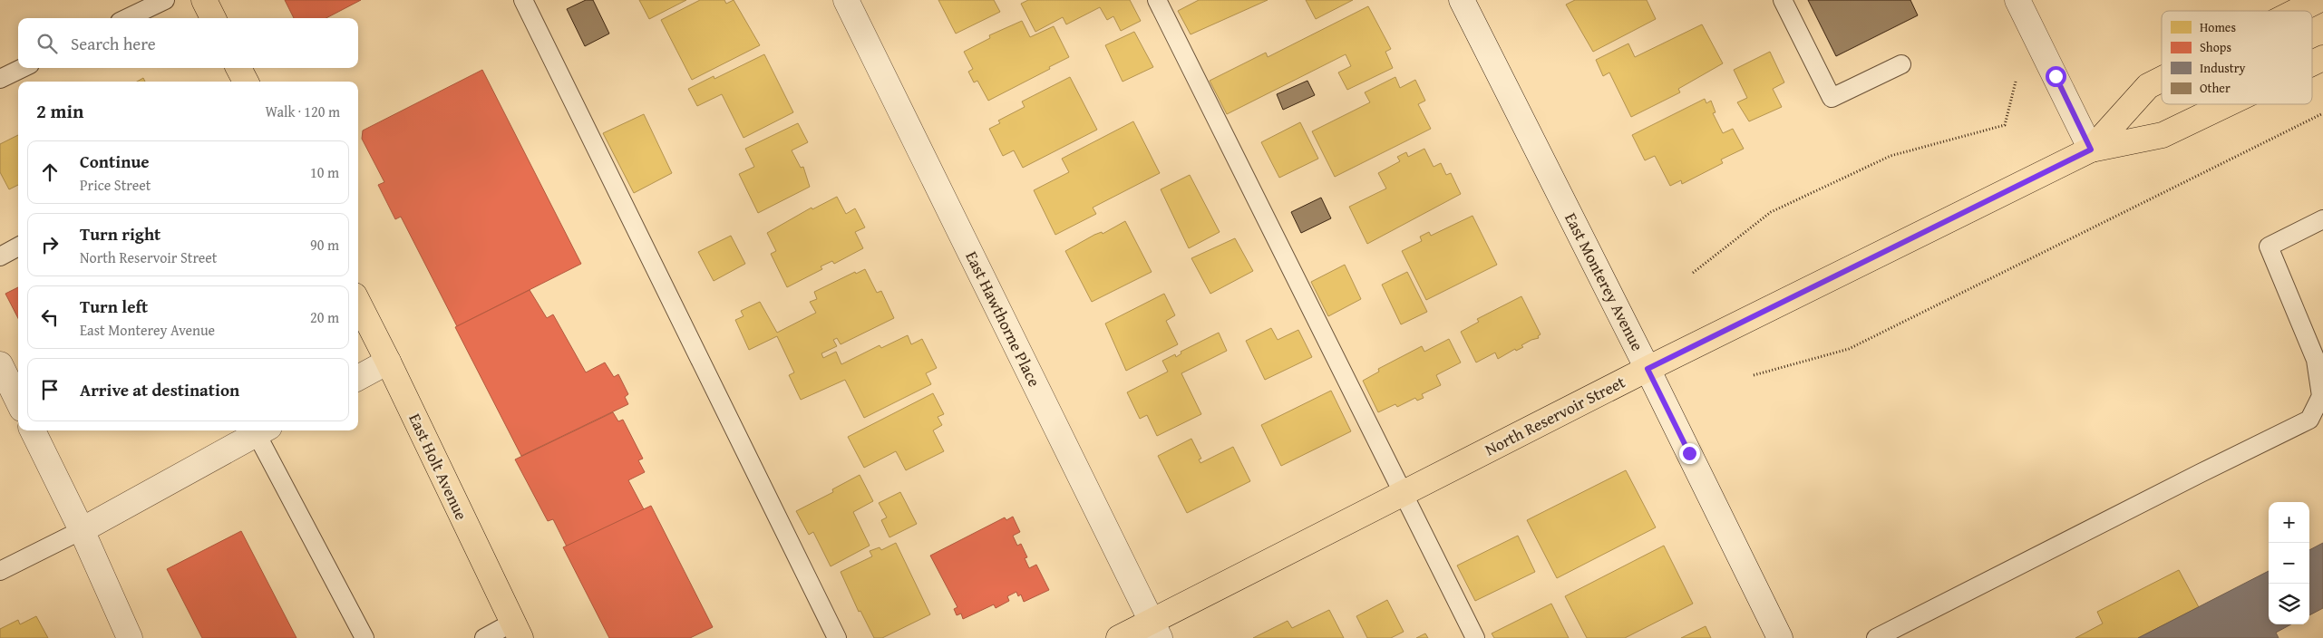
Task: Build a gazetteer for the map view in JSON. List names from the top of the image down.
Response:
{
  "streets": {
    "main road": ["North Reservoir Street", "East Holt Avenue"],
    "street": ["East Monterey Avenue", "East Hawthorne Place"]
  },
  "crossings": [
    ["East Monterey Avenue", "North Reservoir Street"],
    ["East Hawthorne Place", "North Reservoir Street"]
  ],
  "legend": [
    "Homes",
    "Shops",
    "Industry",
    "Other"
  ],
  "page": {
    "search": "Search here",
    "heading": ["2 min", "Walk · 120 m"],
    "list": [
      ["Continue", "Price Street", "10 m"],
      ["Turn right", "North Reservoir Street", "90 m"],
      ["Turn left", "East Monterey Avenue", "20 m"],
      "Arrive at destination"
    ],
    "map_buttons": ["+", "−"]
  }
}
